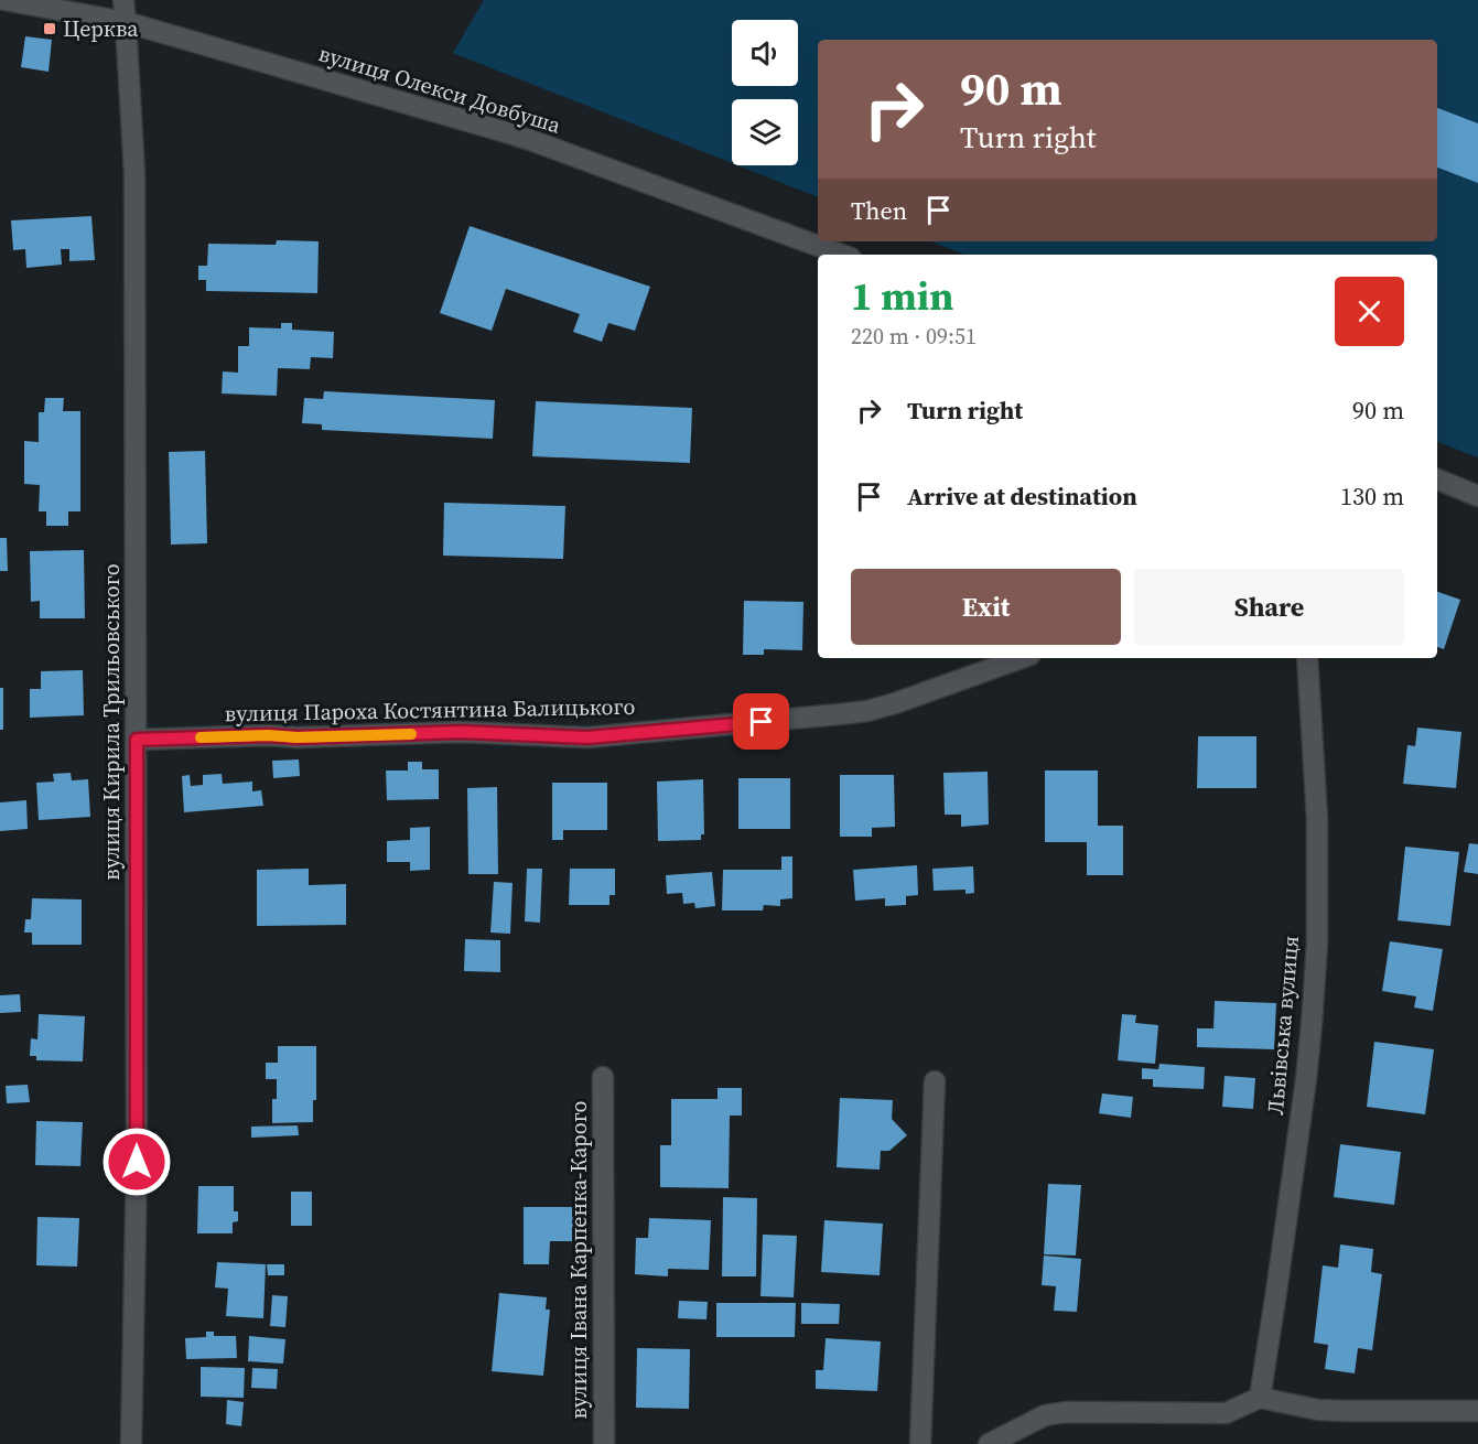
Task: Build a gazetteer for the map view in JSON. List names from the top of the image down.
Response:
{
  "streets": {
    "street": [
      "вулиця Олекси Довбуша",
      "вулиця Пароха Костянтина Балицького",
      "вулиця Кирила Трильовського",
      "Львівська вулиця",
      "вулиця Івана Карпенка-Карого"
    ]
  },
  "crossings": [
    ["вулиця Олекси Довбуша", "вулиця Кирила Трильовського"],
    ["вулиця Пароха Костянтина Балицького", "вулиця Кирила Трильовського"]
  ],
  "places": {
    "transit": ["Церква"]
  },
  "page": {
    "turn": ["90 m", "Turn right"],
    "then": "Then",
    "heading": ["1 min", "220 m · 09:51"],
    "list": [
      {
        "name": "Turn right",
        "value": "90 m"
      },
      {
        "name": "Arrive at destination",
        "value": "130 m"
      }
    ],
    "buttons": ["Exit", "Share"]
  }
}
